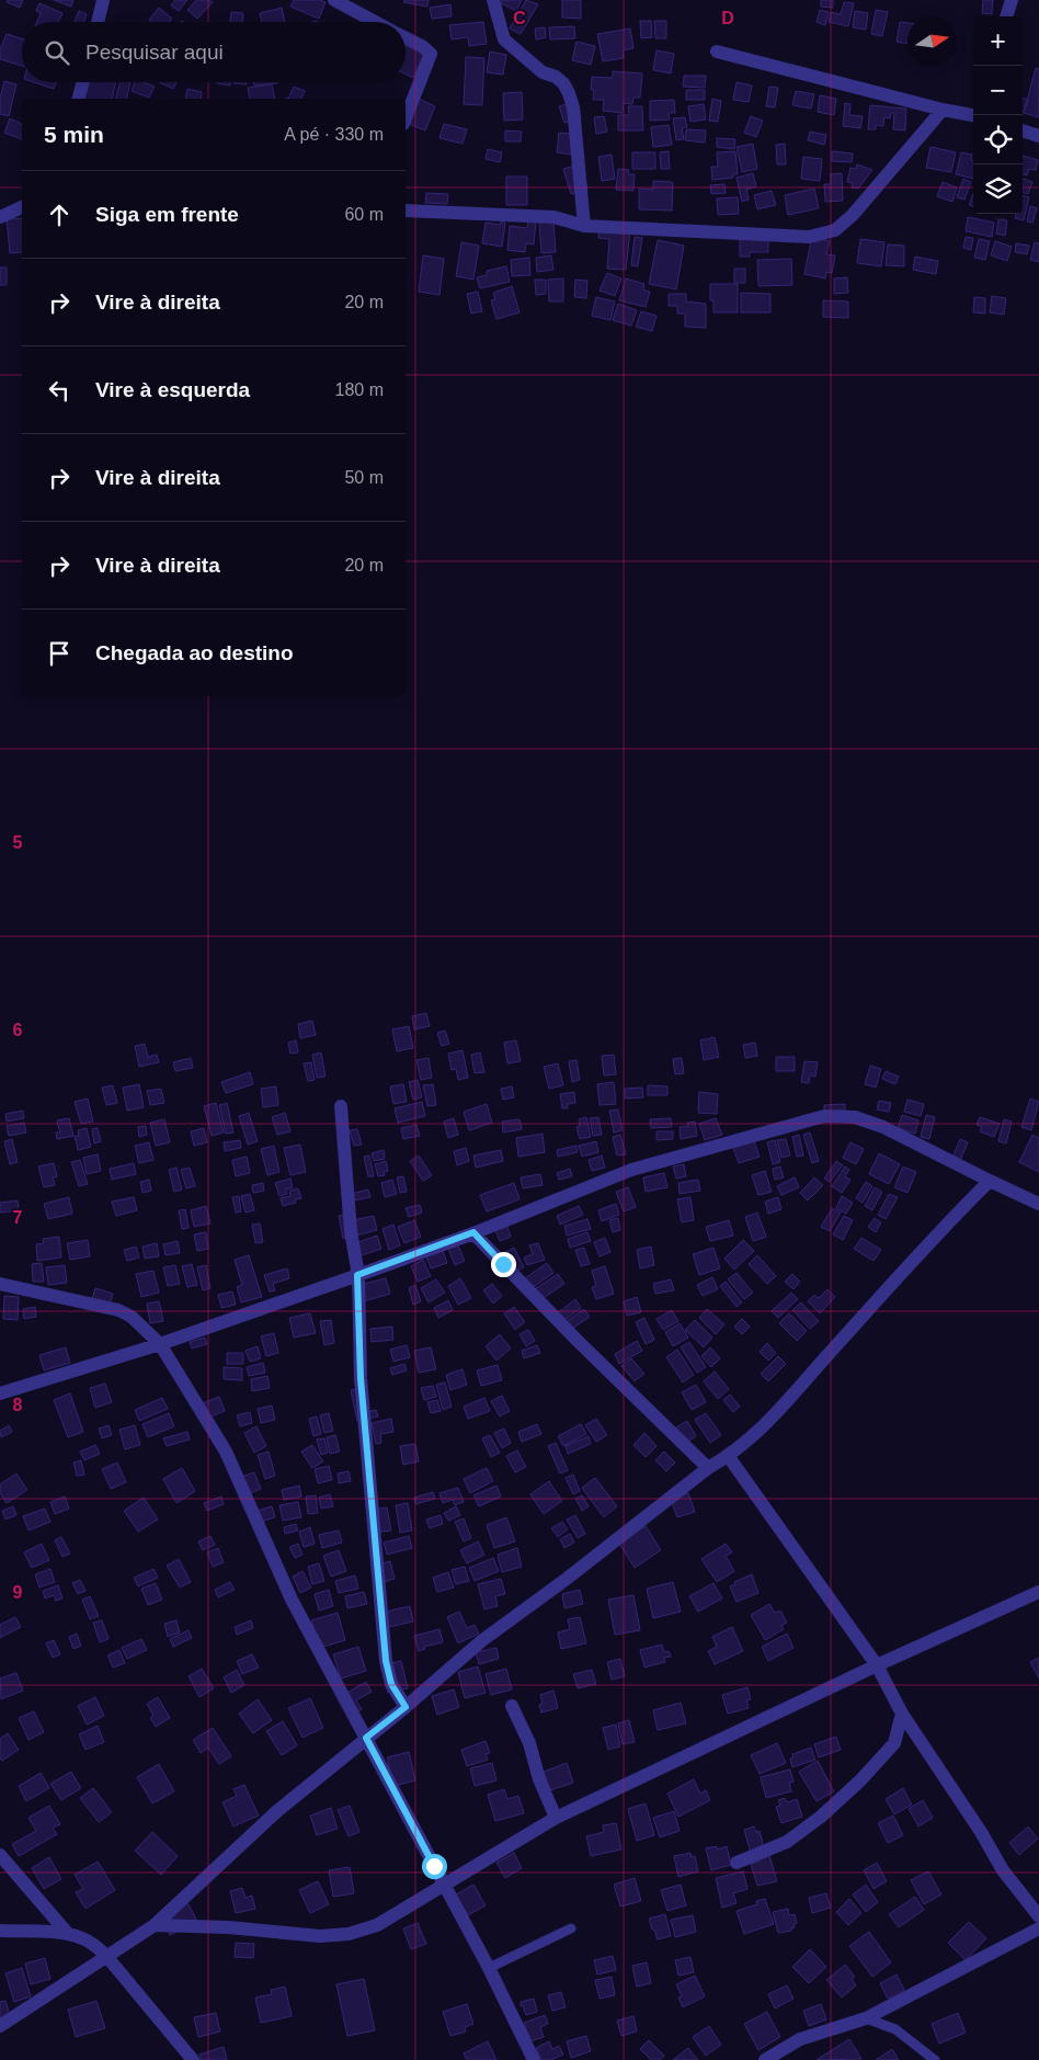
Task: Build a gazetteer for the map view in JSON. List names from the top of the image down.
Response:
{
  "north": "right",
  "page": {
    "map_buttons": ["+", "−"],
    "search": "Pesquisar aqui",
    "heading": ["5 min", "A pé · 330 m"],
    "list": [
      ["Siga em frente", "60 m"],
      ["Vire à direita", "20 m"],
      ["Vire à esquerda", "180 m"],
      ["Vire à direita", "50 m"],
      ["Vire à direita", "20 m"],
      "Chegada ao destino"
    ]
  },
  "grid": {
    "columns": ["C", "D"],
    "rows": [
      "5",
      "6",
      "7",
      "8",
      "9"
    ]
  }
}
